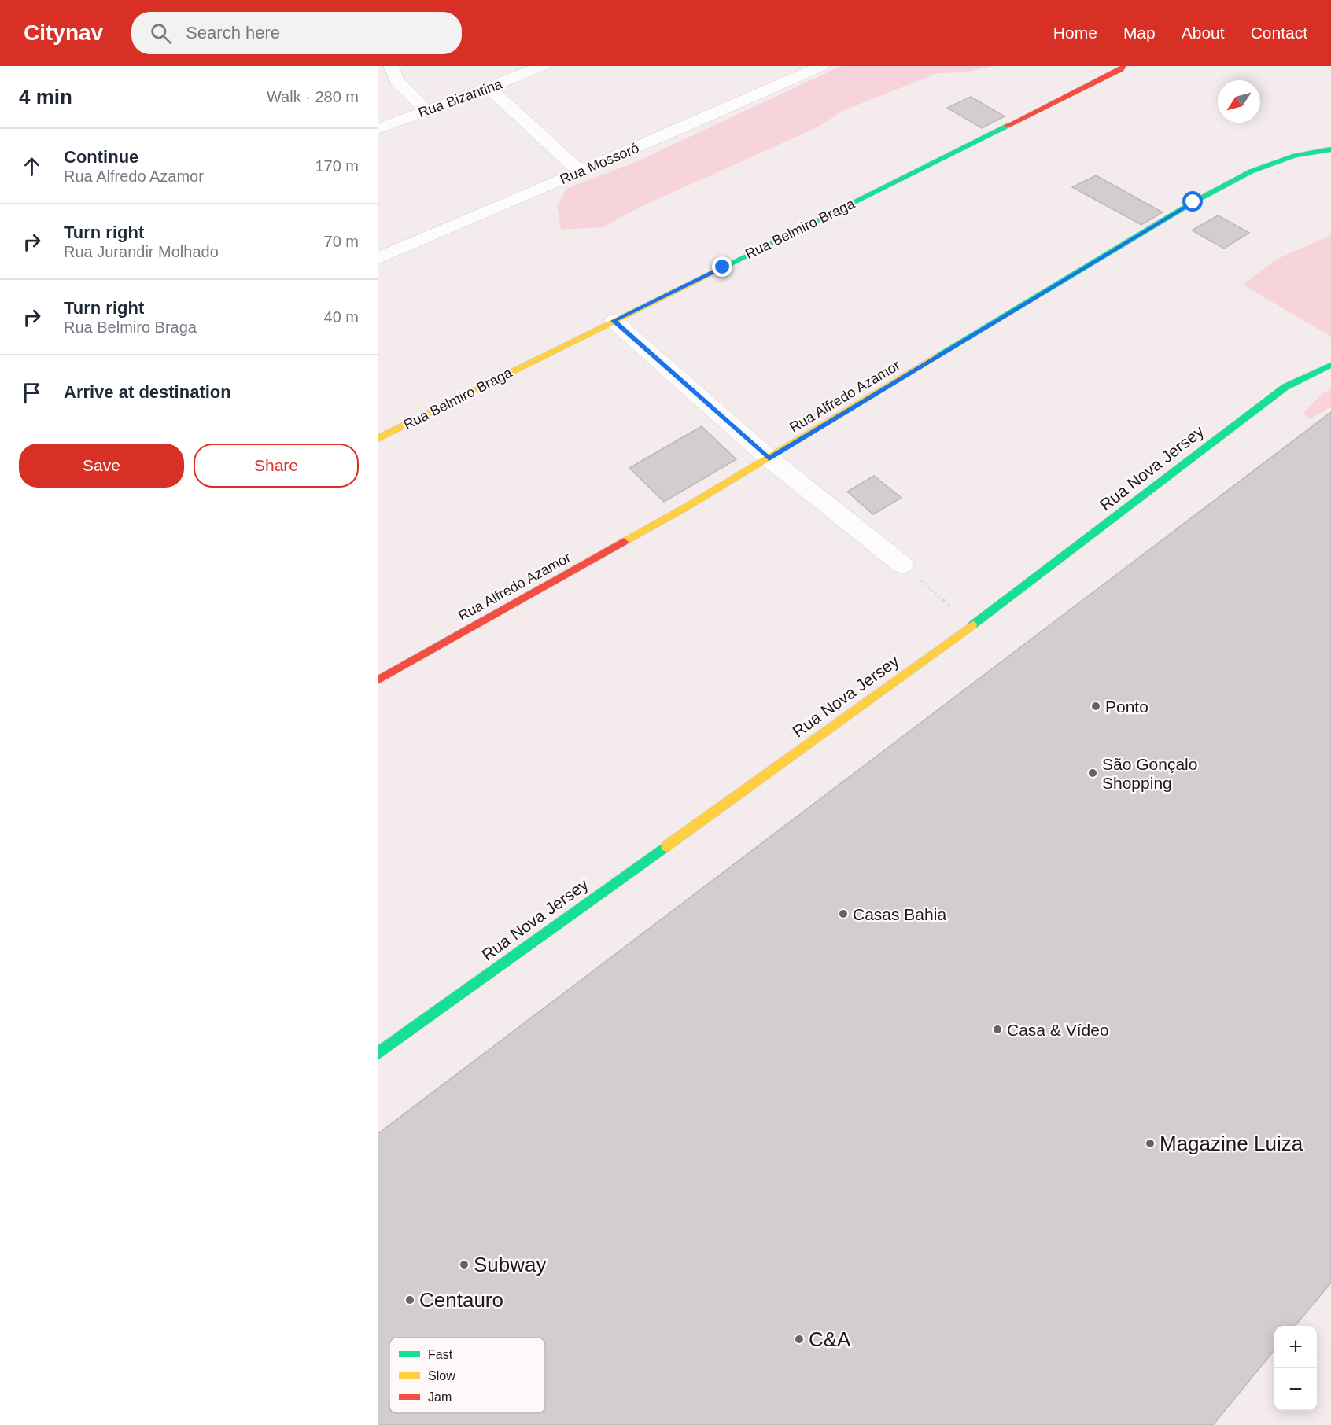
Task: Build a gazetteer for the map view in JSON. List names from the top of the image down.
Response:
{
  "streets": {
    "street": [
      "Rua Bizantina",
      "Rua Mossoró",
      "Rua Belmiro Braga",
      "Rua Alfredo Azamor",
      "Rua Nova Jersey"
    ]
  },
  "places": [
    "Ponto",
    "São Gonçalo Shopping",
    "Casas Bahia",
    "Casa & Vídeo",
    "Magazine Luiza",
    "Subway",
    "Centauro",
    "C&A"
  ],
  "legend": ["Fast", "Slow", "Jam"],
  "north": "bottom left",
  "page": {
    "header": "Citynav",
    "search": "Search here",
    "nav": [
      "Home",
      "Map",
      "About",
      "Contact"
    ],
    "heading": ["4 min", "Walk · 280 m"],
    "list": [
      ["Continue", "Rua Alfredo Azamor", "170 m"],
      ["Turn right", "Rua Jurandir Molhado", "70 m"],
      ["Turn right", "Rua Belmiro Braga", "40 m"],
      "Arrive at destination"
    ],
    "buttons": ["Save", "Share"],
    "map_buttons": ["+", "−"]
  }
}
